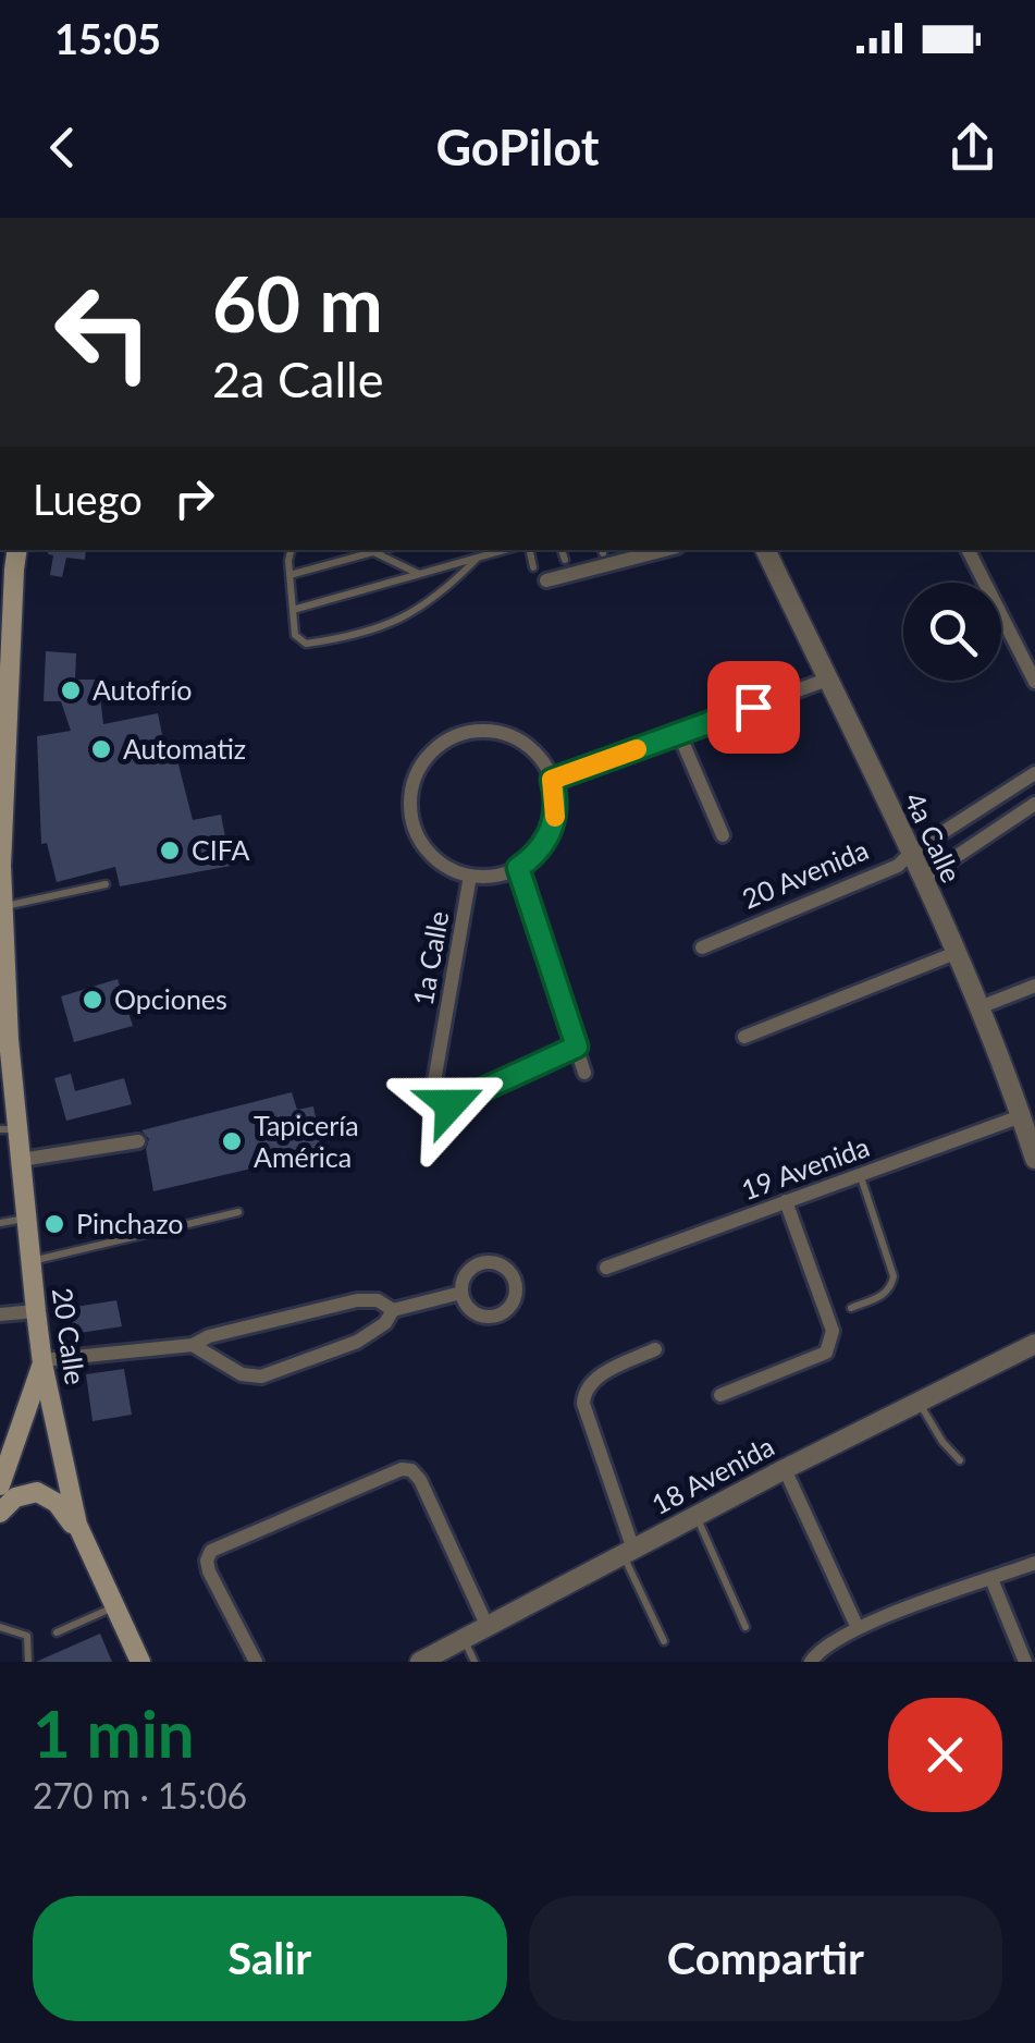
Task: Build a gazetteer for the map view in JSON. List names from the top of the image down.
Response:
{
  "streets": {
    "main road": ["20 Calle"],
    "street": [
      "4a Calle",
      "20 Avenida",
      "1a Calle",
      "19 Avenida",
      "18 Avenida"
    ]
  },
  "crossings": [
    ["4a Calle", "20 Avenida"],
    ["4a Calle", "19 Avenida"]
  ],
  "places": [
    "Autofrío",
    "Automatiz",
    "CIFA",
    "Opciones",
    "Tapicería América",
    "Pinchazo"
  ],
  "page": {
    "status": "15:05",
    "header": "GoPilot",
    "turn": ["60 m", "2a Calle"],
    "then": "Luego",
    "heading": ["1 min", "270 m · 15:06"],
    "buttons": ["Salir", "Compartir"]
  }
}
